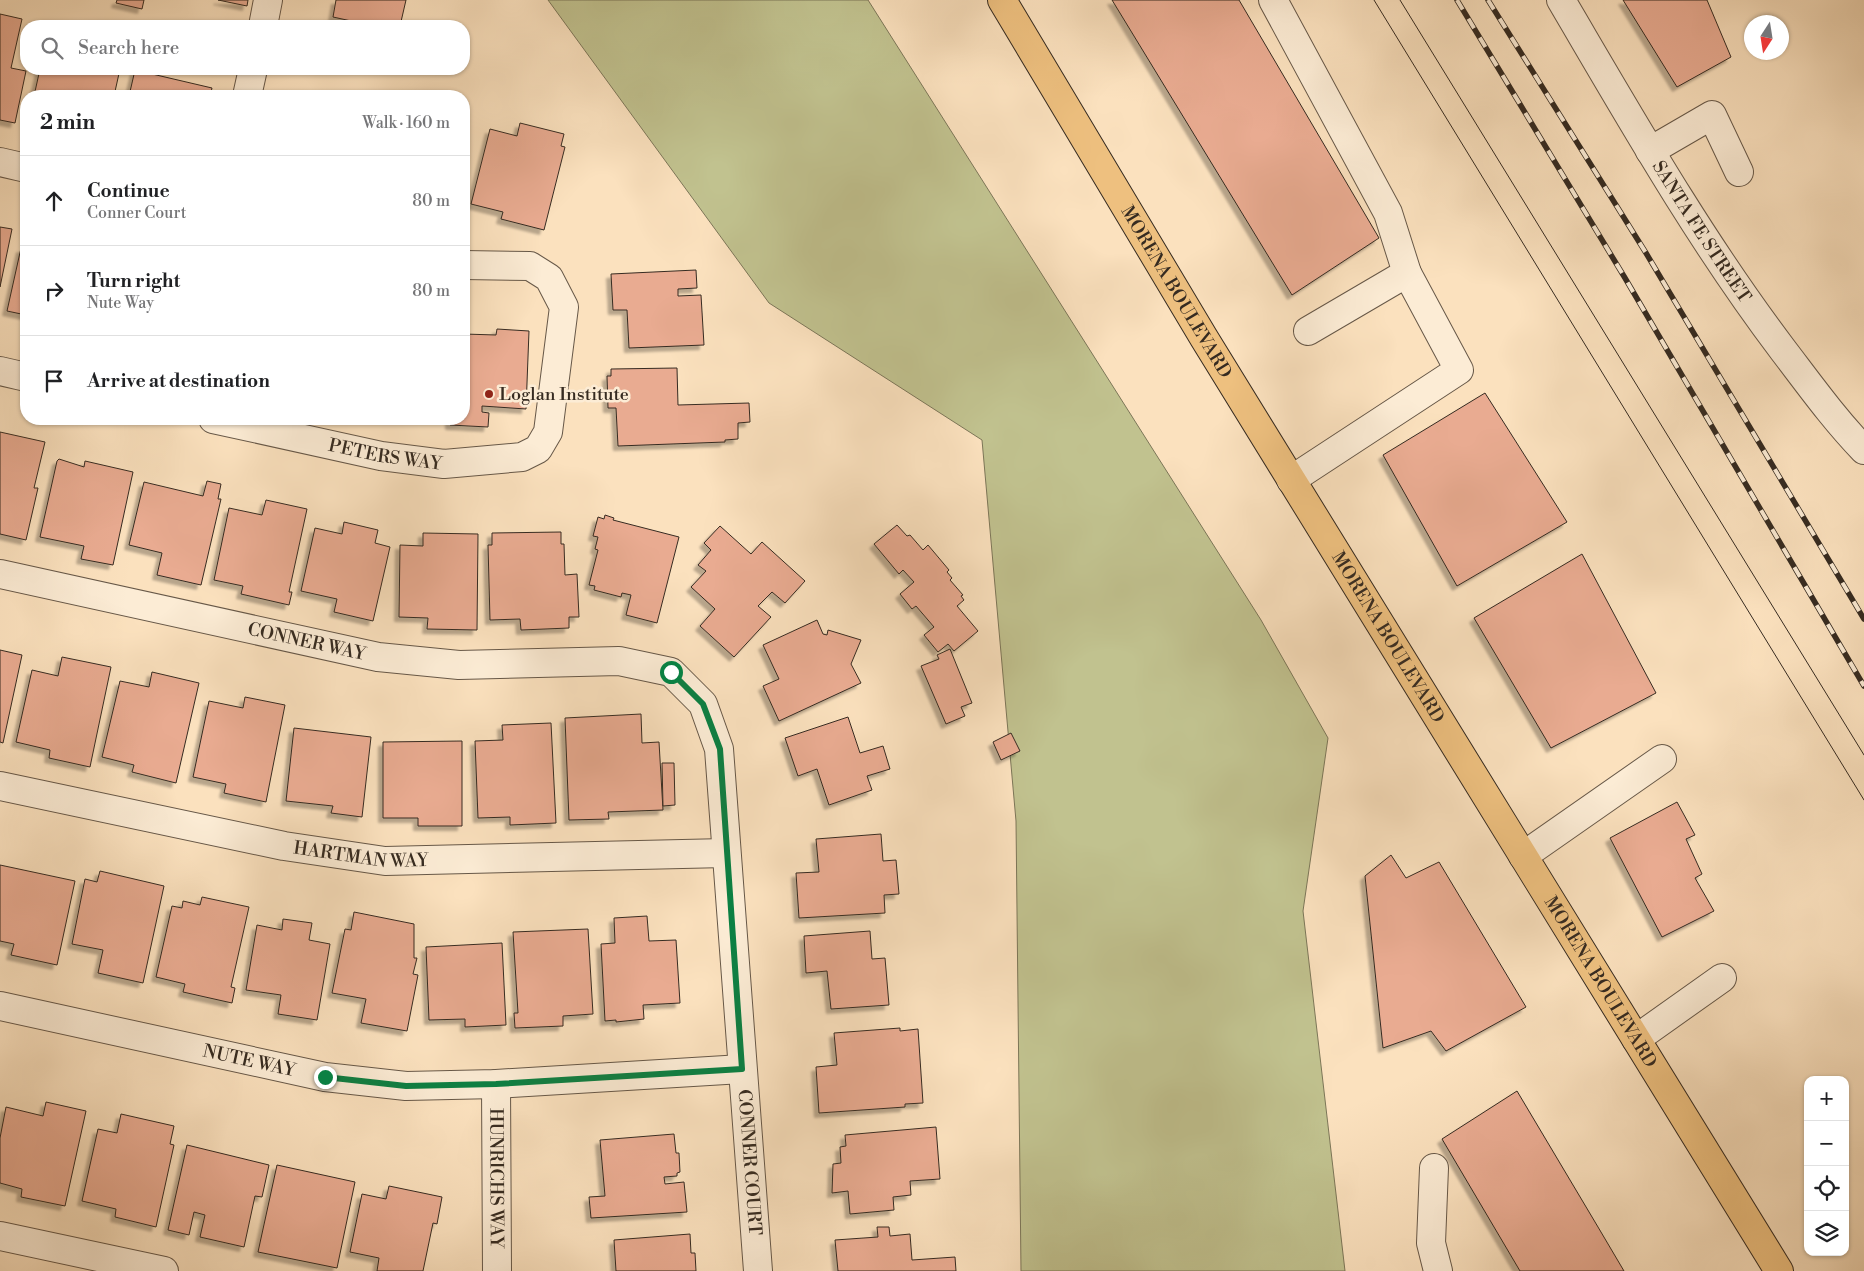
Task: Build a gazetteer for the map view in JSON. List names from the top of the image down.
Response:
{
  "streets": {
    "main road": ["MORENA BOULEVARD"],
    "street": [
      "SANTA FE STREET",
      "PETERS WAY",
      "CONNER WAY",
      "HARTMAN WAY",
      "NUTE WAY",
      "CONNER COURT",
      "HUNRICHS WAY"
    ]
  },
  "crossings": [
    ["CONNER WAY", "CONNER COURT"],
    ["HARTMAN WAY", "CONNER COURT"],
    ["NUTE WAY", "CONNER COURT"],
    ["NUTE WAY", "HUNRICHS WAY"]
  ],
  "places": ["Loglan Institute"],
  "north": "bottom",
  "page": {
    "search": "Search here",
    "heading": ["2 min", "Walk · 160 m"],
    "list": [
      ["Continue", "Conner Court", "80 m"],
      ["Turn right", "Nute Way", "80 m"],
      "Arrive at destination"
    ],
    "map_buttons": ["+", "−"]
  }
}
